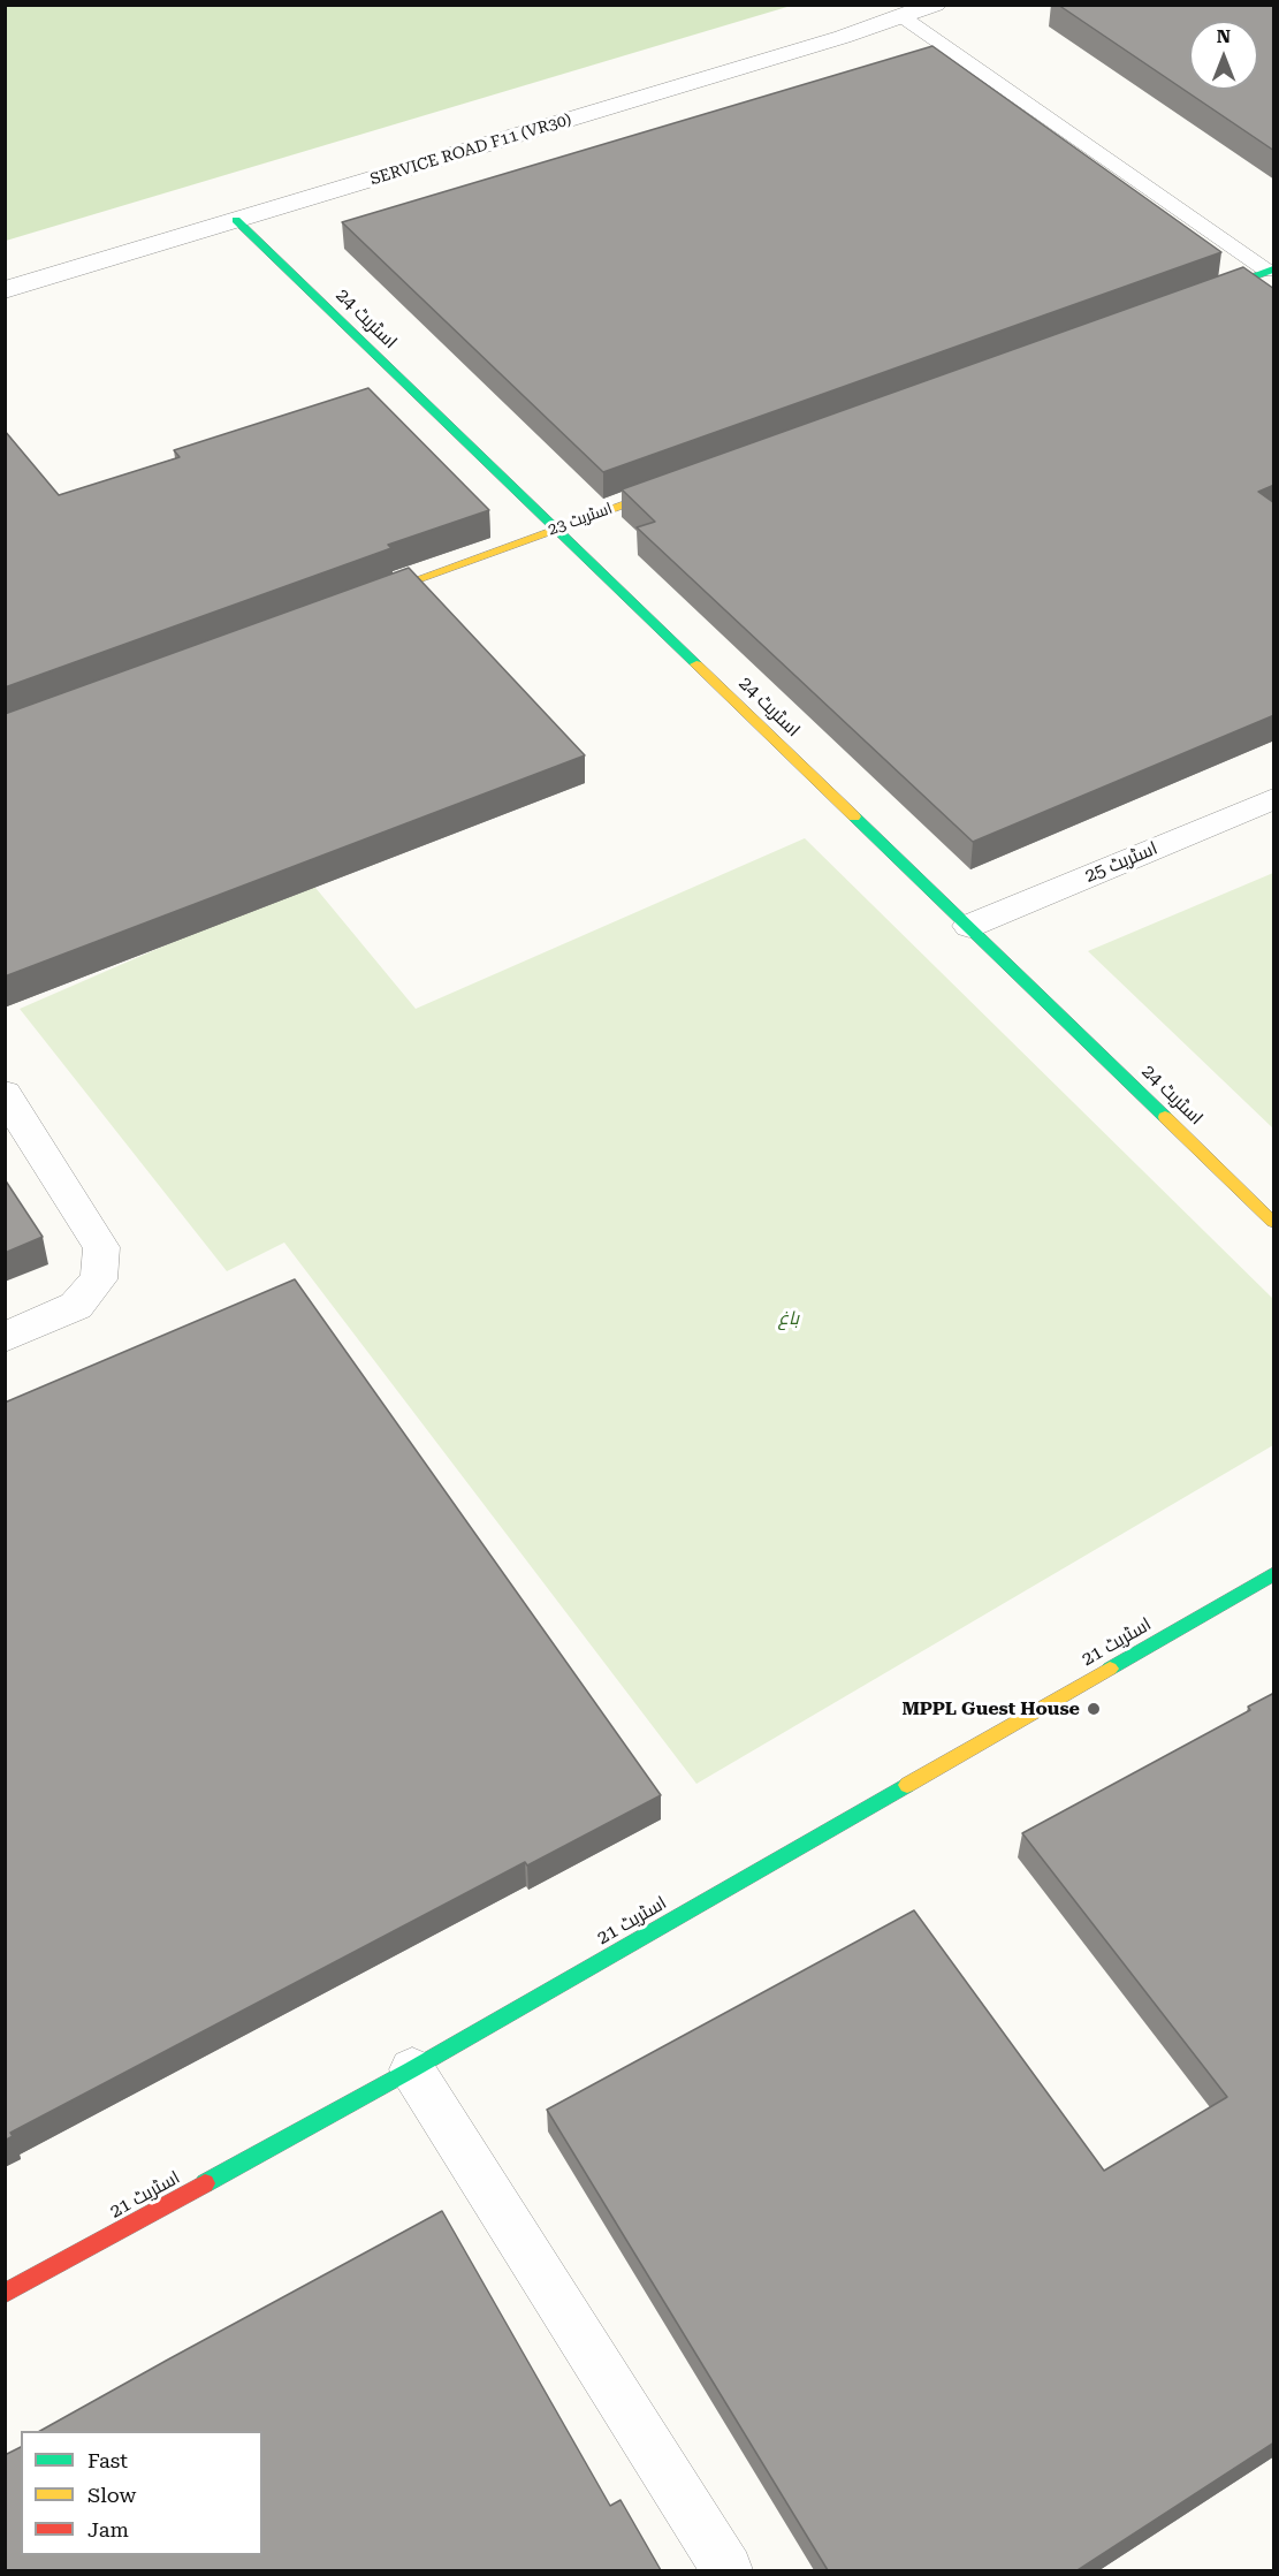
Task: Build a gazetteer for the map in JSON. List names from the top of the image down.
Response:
{
  "streets": {
    "street": [
      "SERVICE ROAD F11 (VR30)",
      "اسٹریٹ 24",
      "اسٹریٹ 23",
      "اسٹریٹ 25",
      "اسٹریٹ 21"
    ]
  },
  "crossings": [
    ["SERVICE ROAD F11 (VR30)", "اسٹریٹ 24"],
    ["اسٹریٹ 24", "اسٹریٹ 23"],
    ["اسٹریٹ 24", "اسٹریٹ 25"]
  ],
  "parks": ["باغ"],
  "places": ["MPPL Guest House"],
  "legend": ["Fast", "Slow", "Jam"],
  "north": "top"
}
